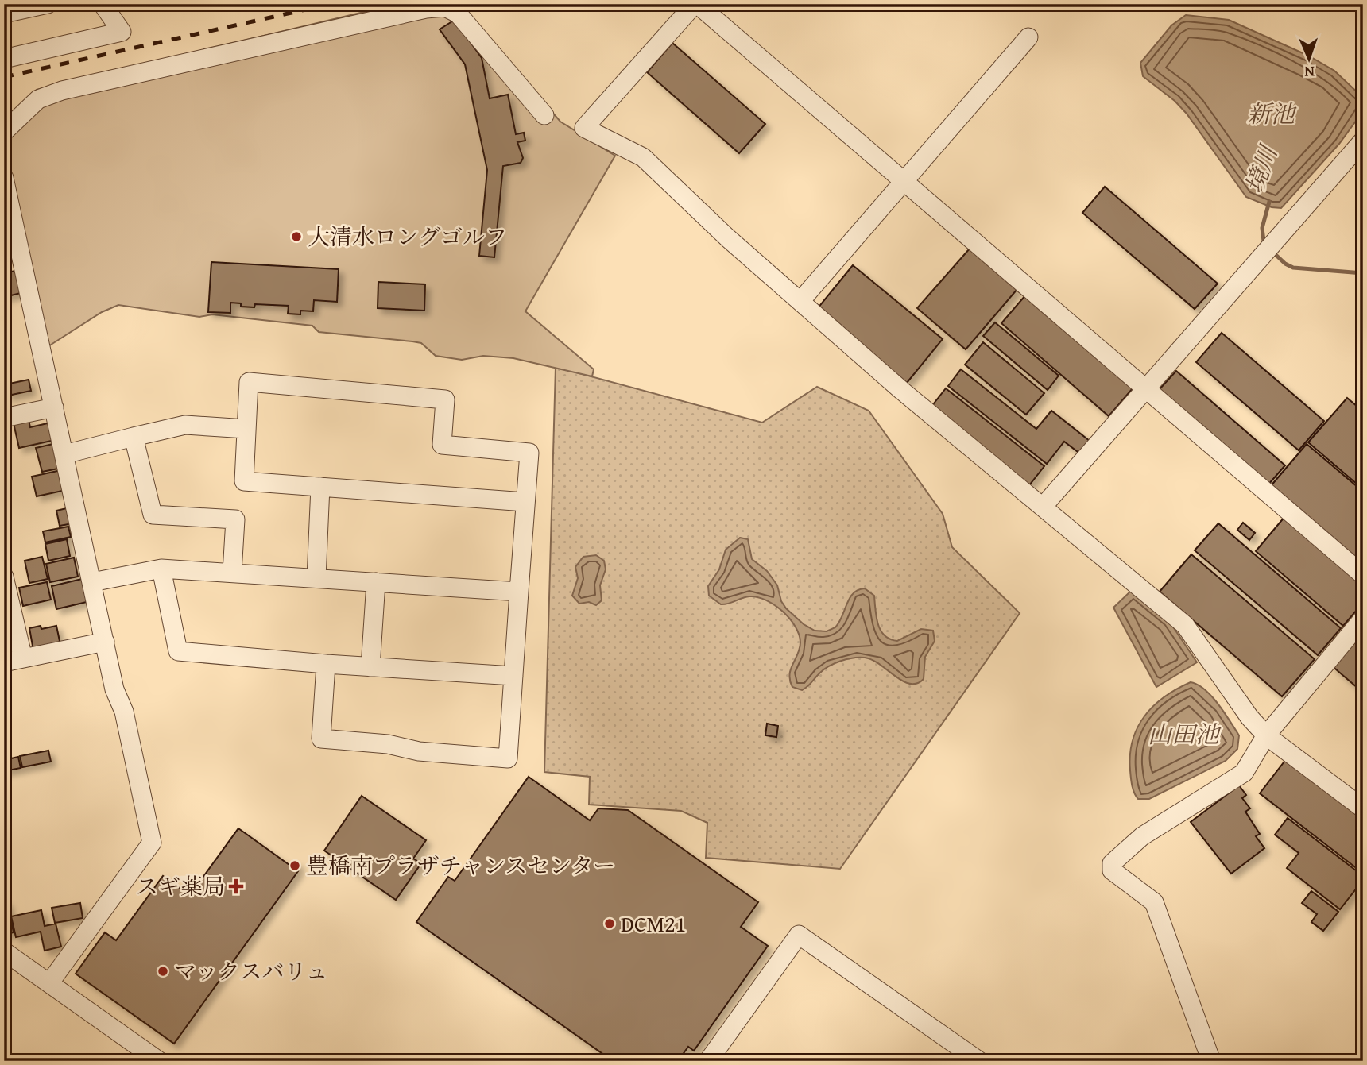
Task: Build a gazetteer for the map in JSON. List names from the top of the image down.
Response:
{
  "water": ["新池", "境川", "山田池"],
  "places": {
    "other": [
      "大清水ロングゴルフ",
      "豊橋南プラザチャンスセンター",
      "DCM21",
      "マックスバリュ"
    ],
    "health": ["スギ薬局"]
  },
  "north": "bottom"
}
